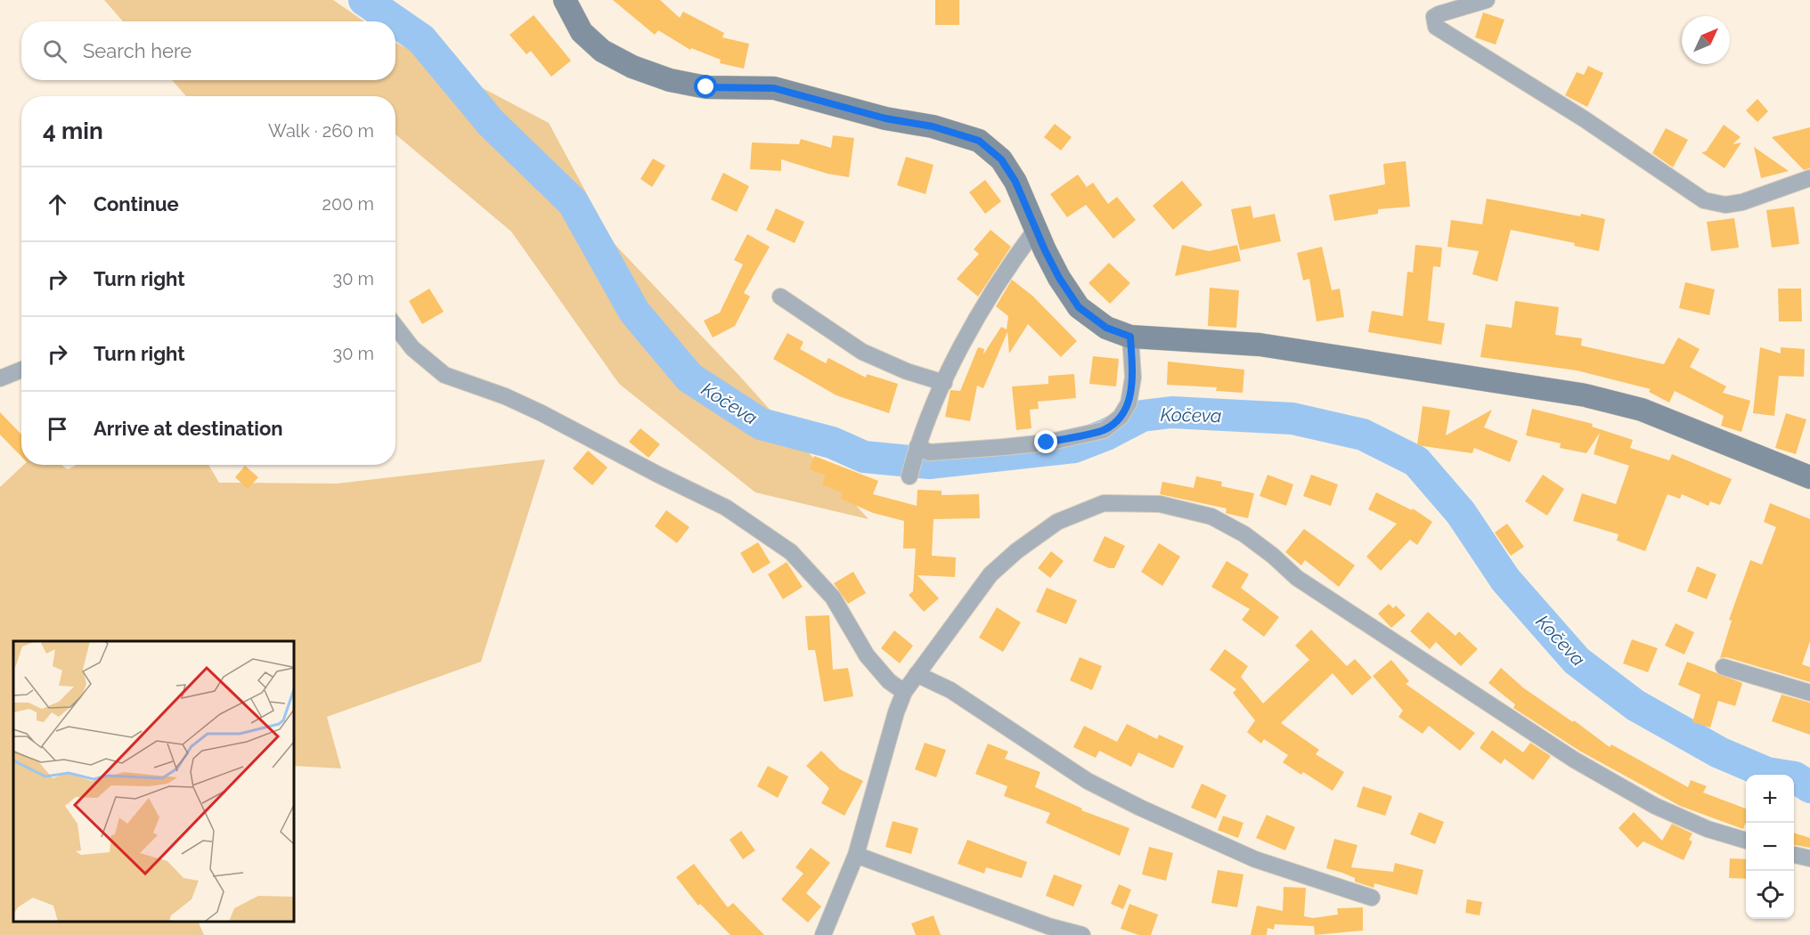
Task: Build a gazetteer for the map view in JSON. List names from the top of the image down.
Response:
{
  "water": ["Kočeva"],
  "north": "top right",
  "page": {
    "search": "Search here",
    "heading": ["4 min", "Walk · 260 m"],
    "list": [
      ["Continue", "200 m"],
      ["Turn right", "30 m"],
      ["Turn right", "30 m"],
      "Arrive at destination"
    ],
    "map_buttons": ["+", "−"]
  }
}
